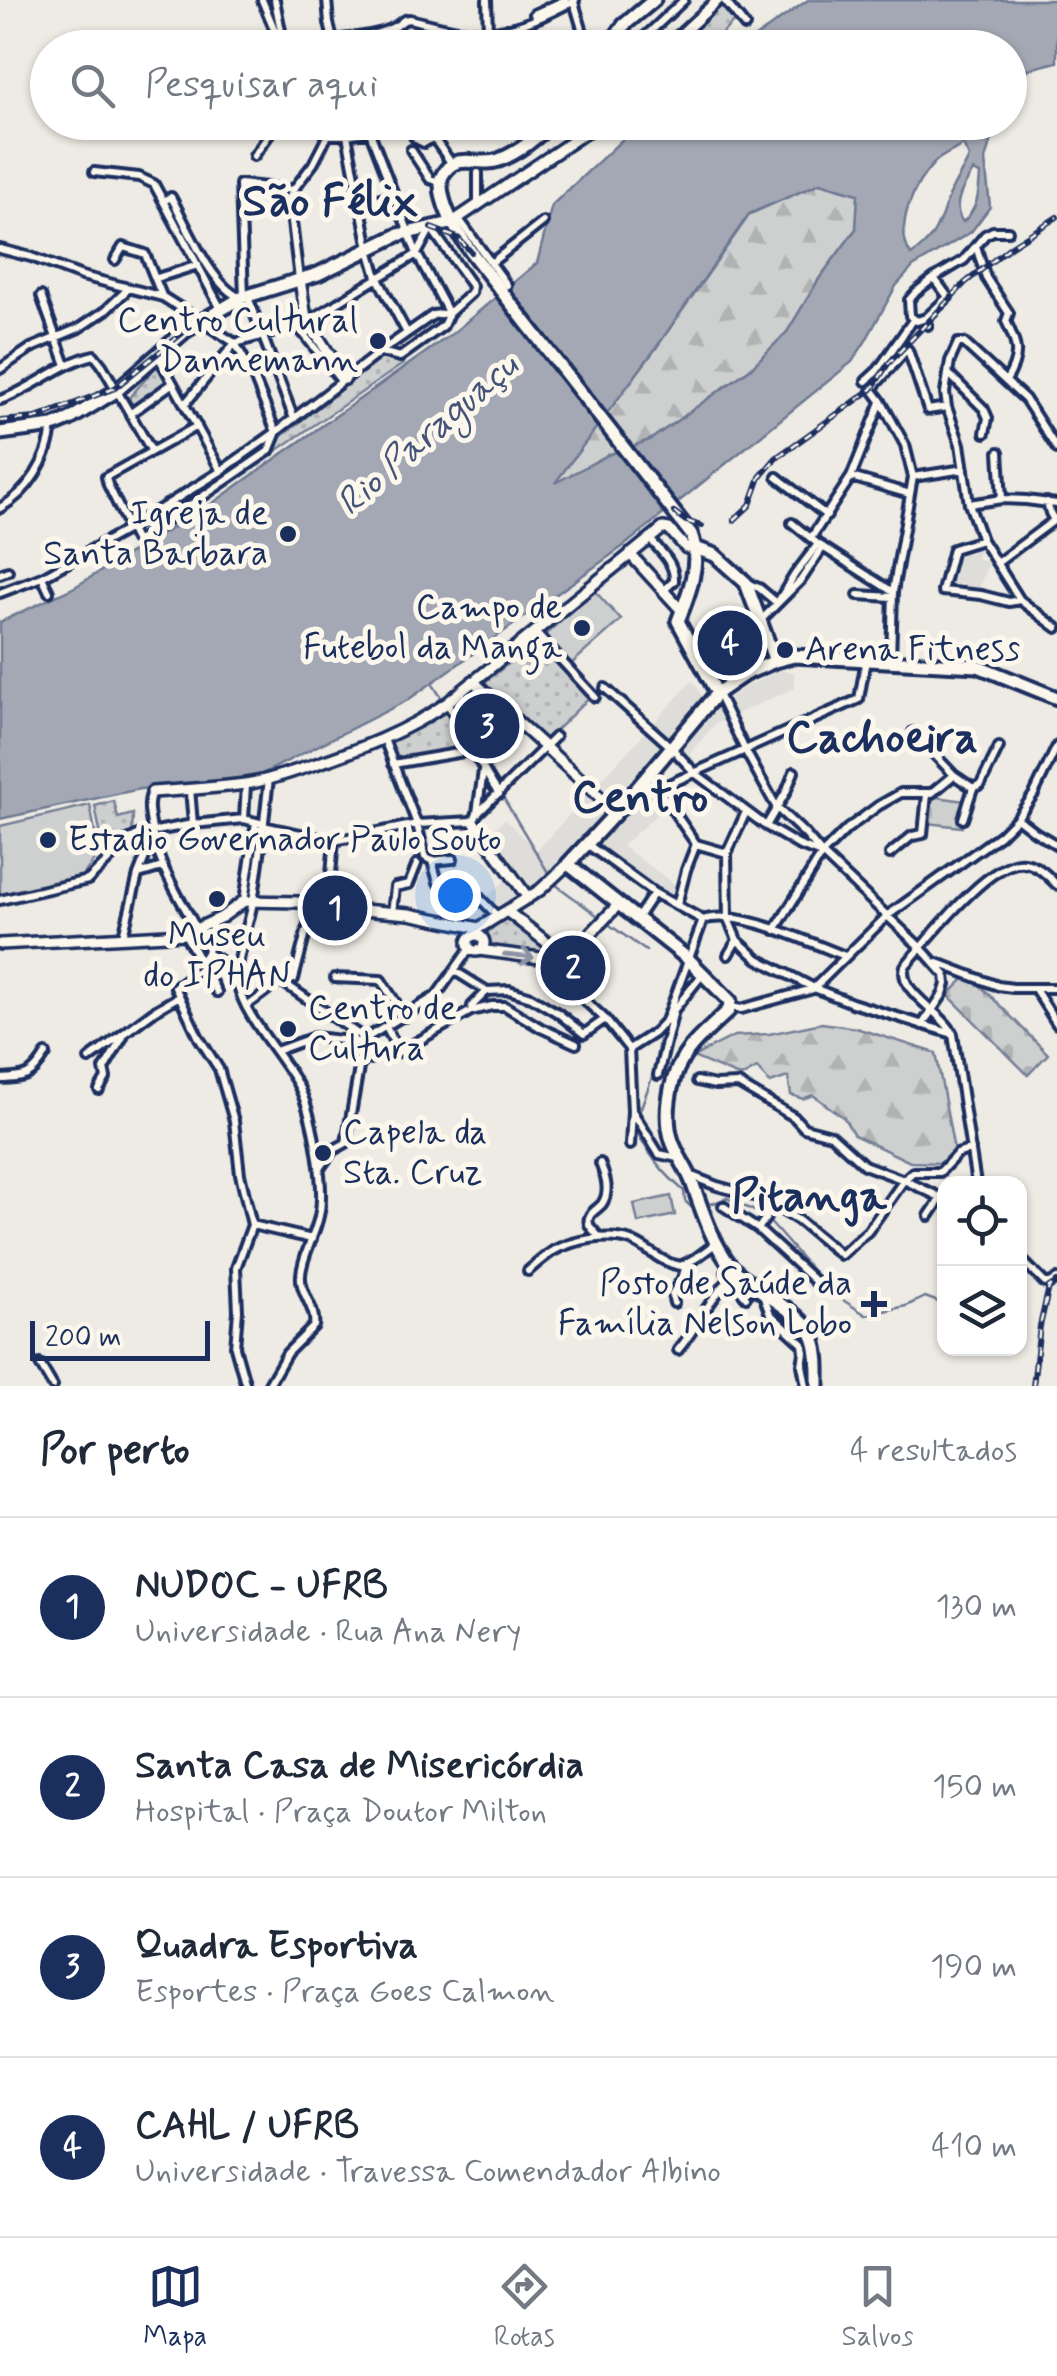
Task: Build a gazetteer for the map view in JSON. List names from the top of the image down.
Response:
{
  "districts": [
    "São Félix",
    "Cachoeira",
    "Centro",
    "Pitanga"
  ],
  "water": ["Rio Paraguaçu"],
  "places": {
    "other": [
      "Centro Cultural Dannemann",
      "Igreja de Santa Barbara",
      "Campo de Futebol da Manga",
      "Arena Fitness",
      "Estadio Governador Paulo Souto",
      "Museu do IPHAN",
      "Centro de Cultura",
      "Capela da Sta. Cruz"
    ],
    "health": ["Posto de Saúde da Família Nelson Lobo"]
  },
  "scale_bar": "200 m",
  "page": {
    "search": "Pesquisar aqui",
    "pins": [
      "4",
      "3",
      "1",
      "2"
    ],
    "scale": "200 m",
    "heading": ["Por perto", "4 resultados"],
    "list": [
      {
        "mark": "1",
        "name": "NUDOC - UFRB",
        "note": "Universidade · Rua Ana Nery",
        "value": "130 m"
      },
      {
        "mark": "2",
        "name": "Santa Casa de Misericórdia",
        "note": "Hospital · Praça Doutor Milton",
        "value": "150 m"
      },
      {
        "mark": "3",
        "name": "Quadra Esportiva",
        "note": "Esportes · Praça Goes Calmon",
        "value": "190 m"
      },
      {
        "mark": "4",
        "name": "CAHL / UFRB",
        "note": "Universidade · Travessa Comendador Albino",
        "value": "410 m"
      }
    ],
    "nav": ["Mapa", "Rotas", "Salvos"]
  }
}
